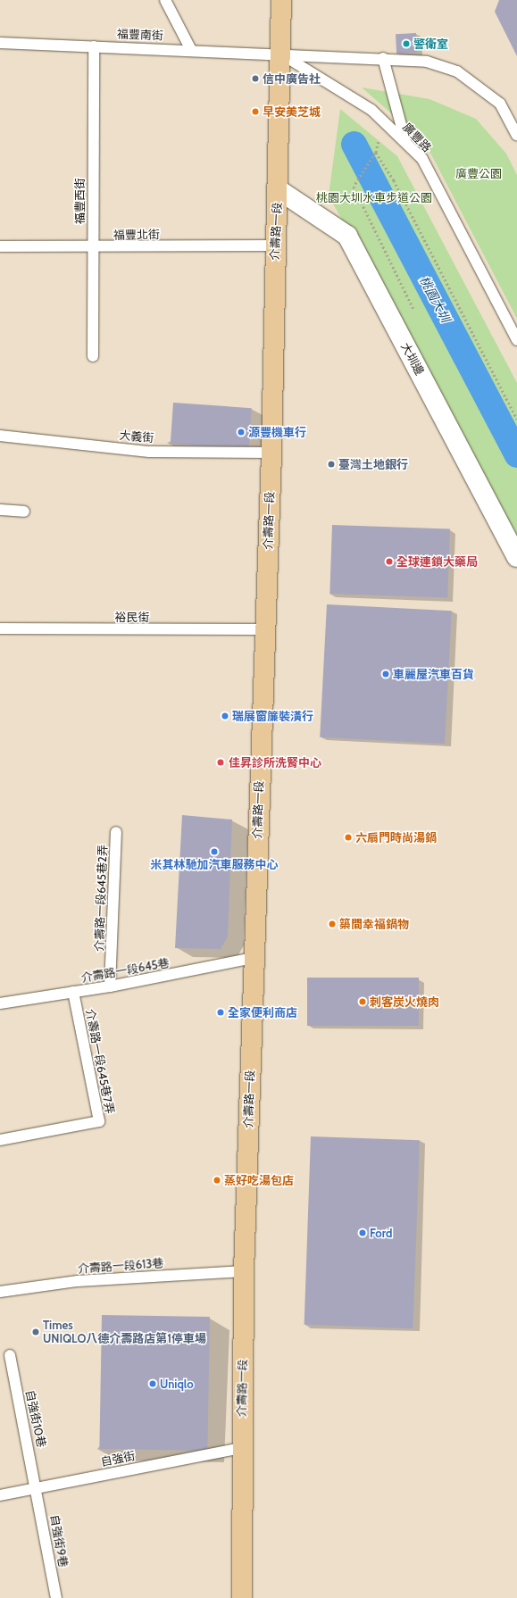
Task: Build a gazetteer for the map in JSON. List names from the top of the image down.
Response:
{
  "streets": {
    "main road": ["介壽路一段"],
    "street": ["大圳邊"],
    "lane": [
      "福豐南街",
      "廣豐路",
      "福豐西街",
      "福豐北街",
      "大義街",
      "裕民街",
      "介壽路一段645巷2弄",
      "介壽路一段645巷",
      "介壽路一段645巷7弄",
      "介壽路一段613巷",
      "自強街10巷",
      "自強街",
      "自強街9巷"
    ]
  },
  "crossings": [
    ["福豐南街", "廣豐路"],
    ["福豐南街", "福豐西街"],
    ["福豐南街", "介壽路一段"],
    ["廣豐路", "介壽路一段"],
    ["福豐西街", "福豐北街"],
    ["介壽路一段", "福豐北街"],
    ["介壽路一段", "大圳邊"],
    ["介壽路一段", "大義街"],
    ["介壽路一段", "裕民街"],
    ["介壽路一段", "介壽路一段645巷"],
    ["介壽路一段", "介壽路一段613巷"],
    ["介壽路一段", "自強街"],
    ["介壽路一段645巷2弄", "介壽路一段645巷"],
    ["介壽路一段645巷", "介壽路一段645巷7弄"],
    ["自強街10巷", "自強街"],
    ["自強街10巷", "自強街9巷"],
    ["自強街", "自強街9巷"]
  ],
  "water": ["桃園大圳"],
  "parks": ["廣豐公園", "桃園大圳水車步道公園"],
  "places": [
    "警衛室",
    "信中廣告社",
    "早安美芝城",
    "源豐機車行",
    "臺灣土地銀行",
    "全球連鎖大藥局",
    "車麗屋汽車百貨",
    "瑞展窗簾裝潢行",
    "佳昇診所洗腎中心",
    "六扇門時尚湯鍋",
    "米其林馳加汽車服務中心",
    "築間幸福鍋物",
    "刺客炭火燒肉",
    "全家便利商店",
    "蒸好吃湯包店",
    "Ford",
    "Times UNIQLO八德介壽路店第1停車場",
    "Uniqlo"
  ]
}
